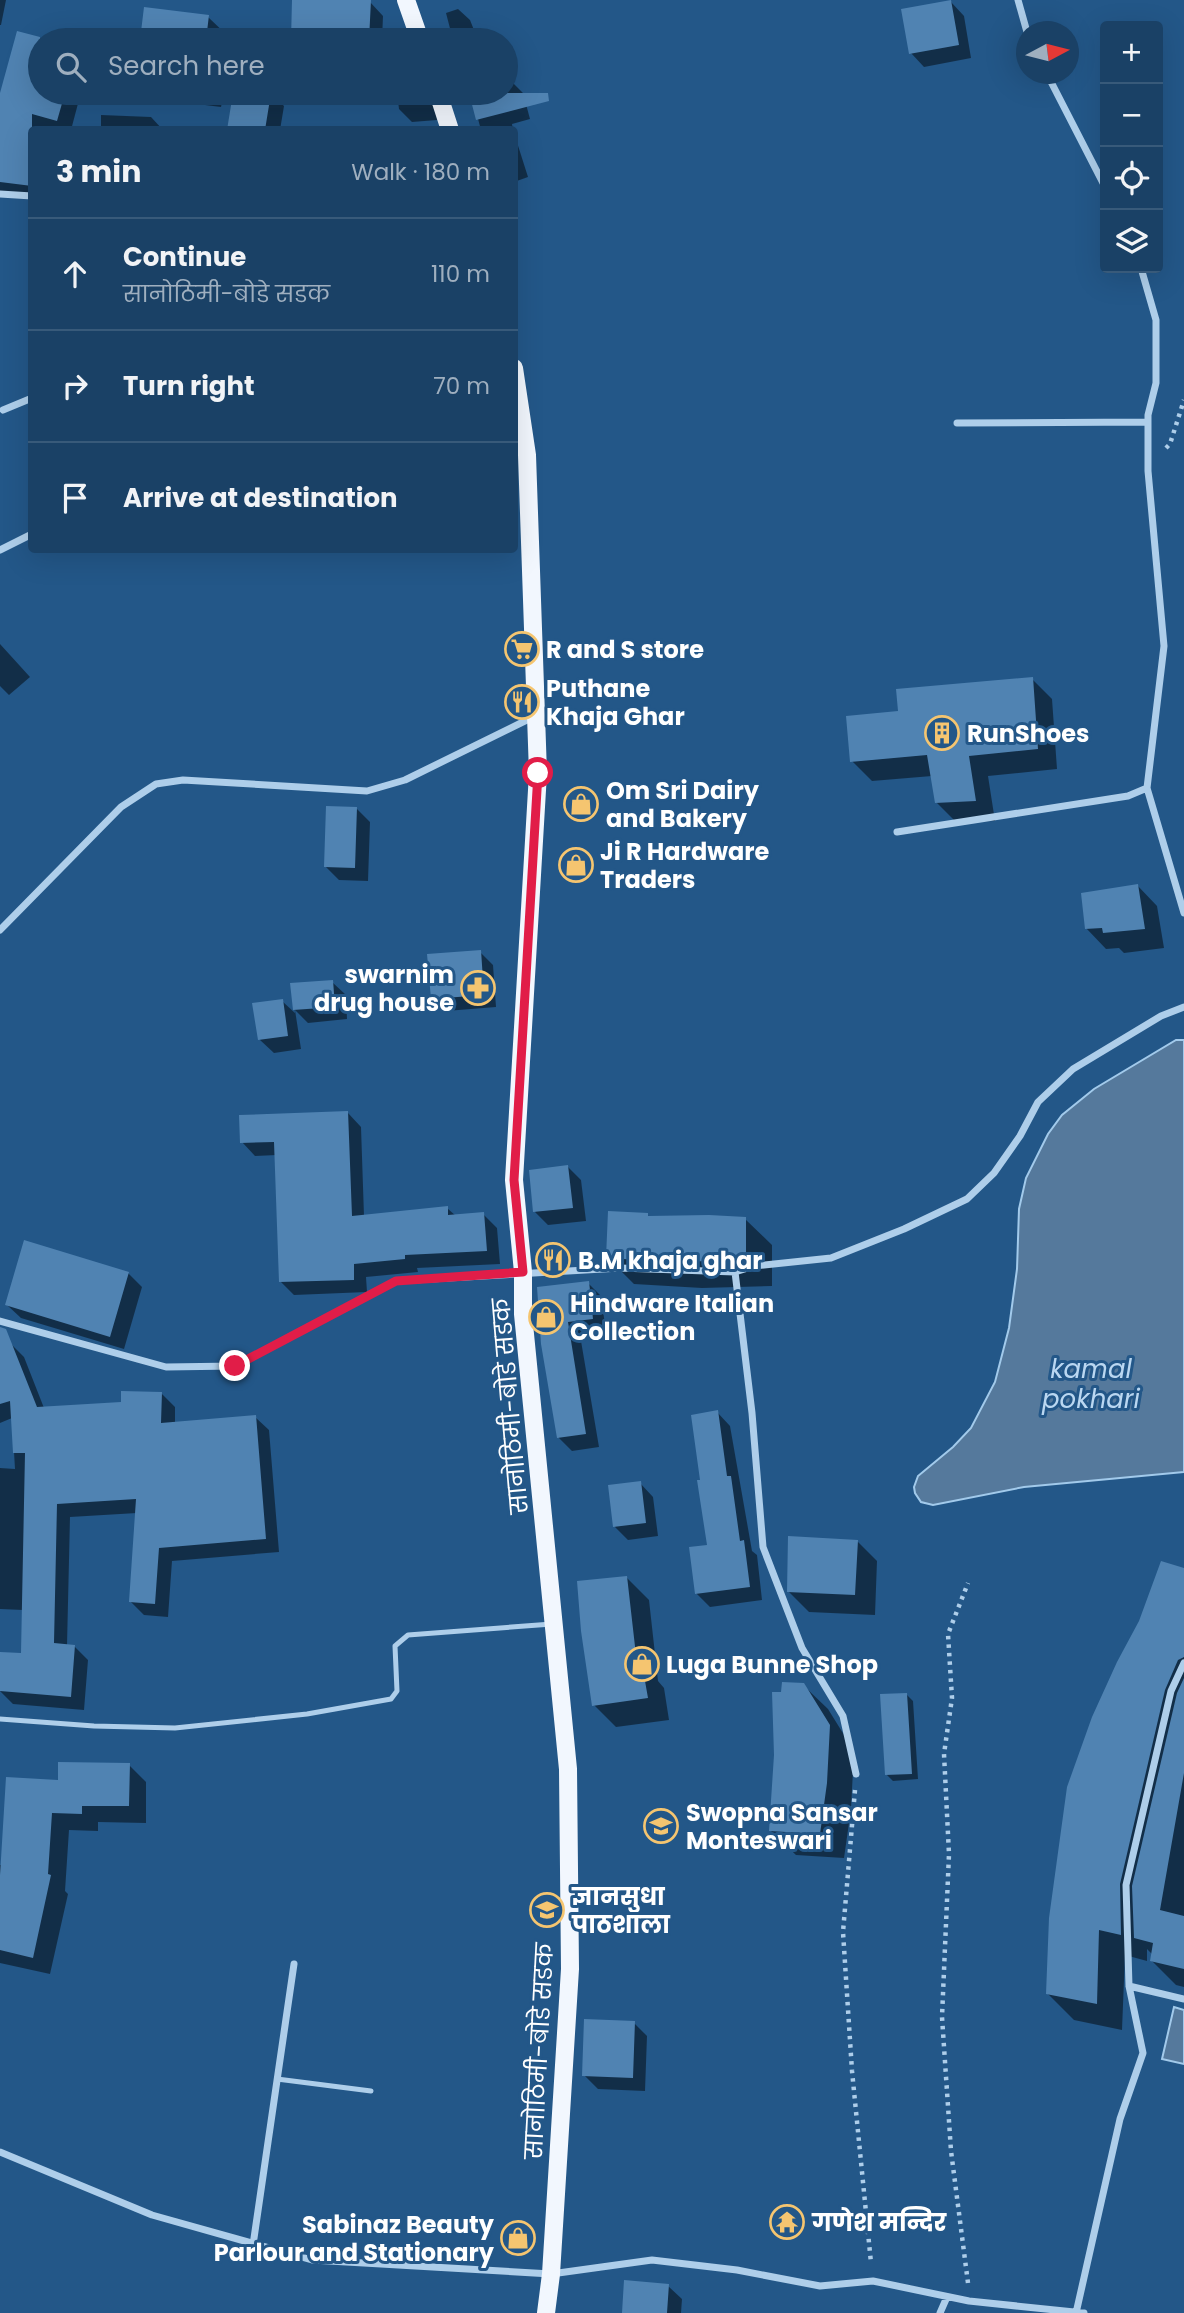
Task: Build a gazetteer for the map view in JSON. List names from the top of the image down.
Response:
{
  "streets": {
    "main road": ["सानोठिमी-बोडे सडक"]
  },
  "water": ["kamal pokhari"],
  "places": {
    "supermarket": ["R and S store"],
    "restaurant": ["Puthane Khaja Ghar", "B.M khaja ghar"],
    "building": ["RunShoes"],
    "shop": [
      "Om Sri Dairy and Bakery",
      "Ji R Hardware Traders",
      "Hindware Italian Collection",
      "Luga Bunne Shop",
      "Sabinaz Beauty Parlour and Stationary"
    ],
    "pharmacy": ["swarnim drug house"],
    "school or university": ["Swopna Sansar Monteswari", "ज्ञानसुधा पाठशाला"],
    "temple": ["गणेश मन्दिर"]
  },
  "north": "right",
  "page": {
    "map_buttons": ["+", "−"],
    "search": "Search here",
    "heading": ["3 min", "Walk · 180 m"],
    "list": [
      ["Continue", "सानोठिमी-बोडे सडक", "110 m"],
      ["Turn right", "70 m"],
      "Arrive at destination"
    ]
  }
}
